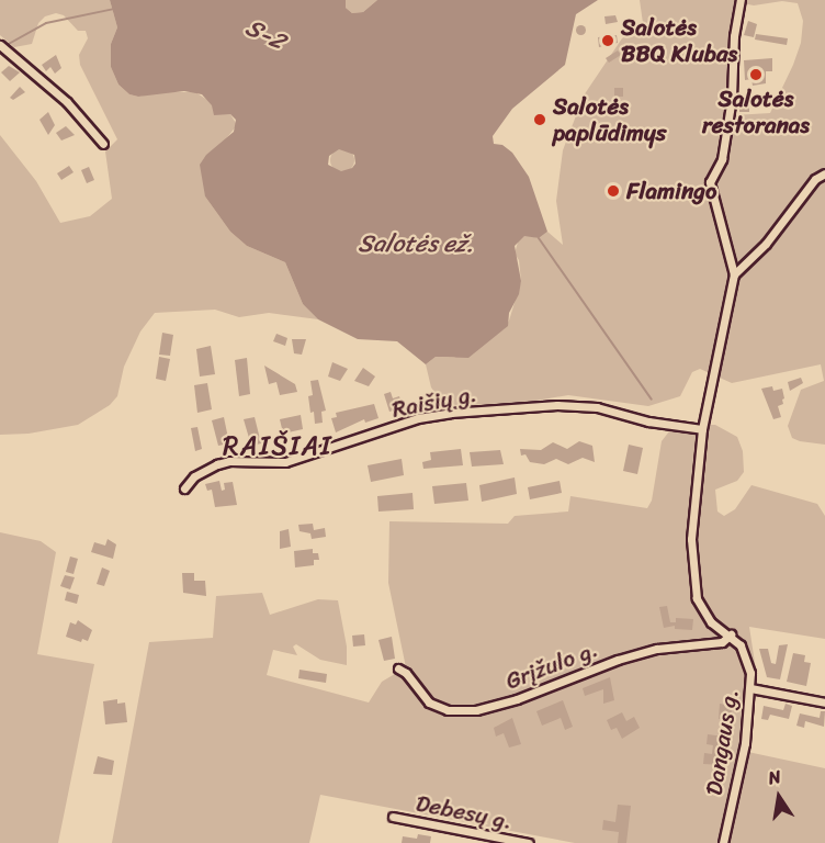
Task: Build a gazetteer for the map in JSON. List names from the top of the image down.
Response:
{
  "streets": {
    "street": [
      "Raišių g.",
      "Grįžulo g.",
      "Dangaus g.",
      "Debesų g."
    ]
  },
  "crossings": [
    ["Raišių g.", "Dangaus g."],
    ["Grįžulo g.", "Dangaus g."]
  ],
  "districts": ["RAIŠIAI"],
  "water": ["S-2", "Salotės ež."],
  "places": [
    "Salotės BBQ Klubas",
    "Salotės restoranas",
    "Salotės paplūdimys",
    "Flamingo"
  ],
  "north": "top"
}
